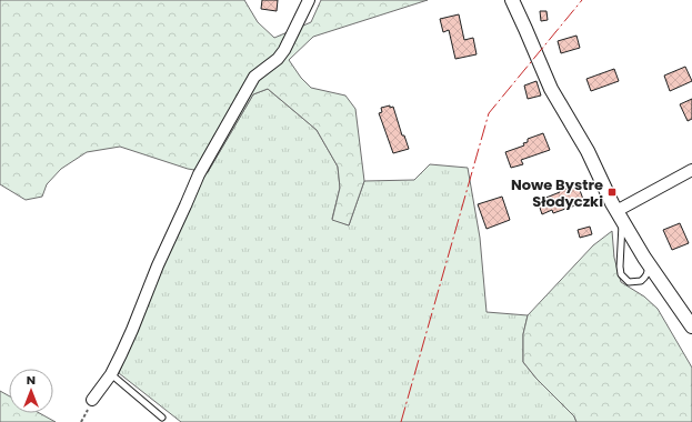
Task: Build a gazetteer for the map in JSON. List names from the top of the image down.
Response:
{
  "places": {
    "transit": ["Nowe Bystre Słodyczki"]
  },
  "north": "top"
}
